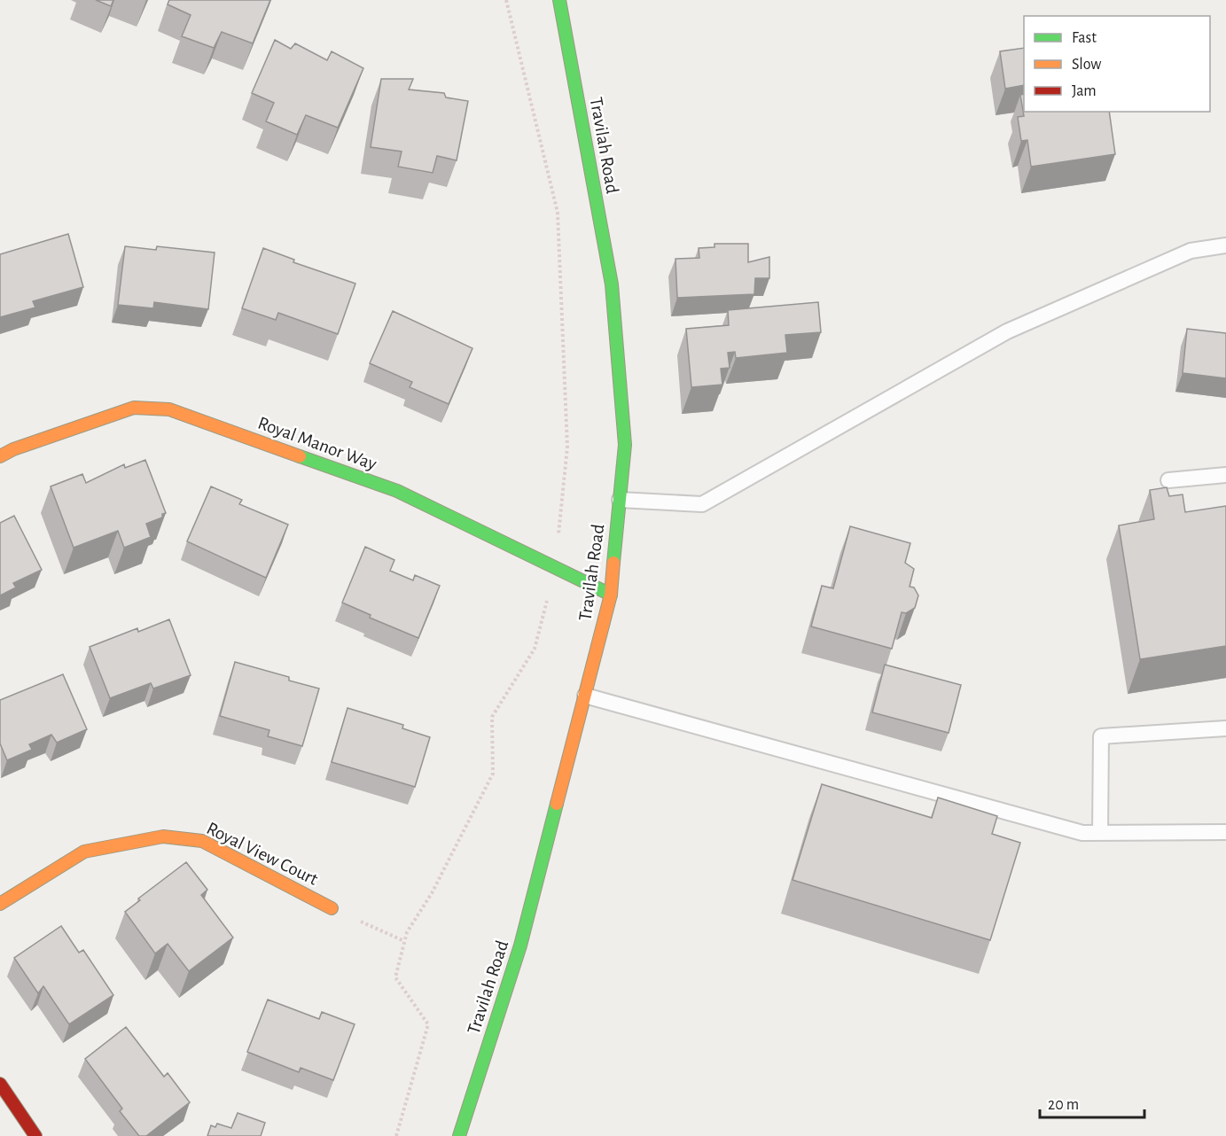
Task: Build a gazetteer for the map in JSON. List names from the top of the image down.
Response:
{
  "streets": {
    "main road": ["Travilah Road", "Royal Manor Way", "Royal View Court"]
  },
  "crossings": [
    ["Travilah Road", "Royal Manor Way"]
  ],
  "legend": ["Fast", "Slow", "Jam"],
  "scale_bar": "20 m"
}
